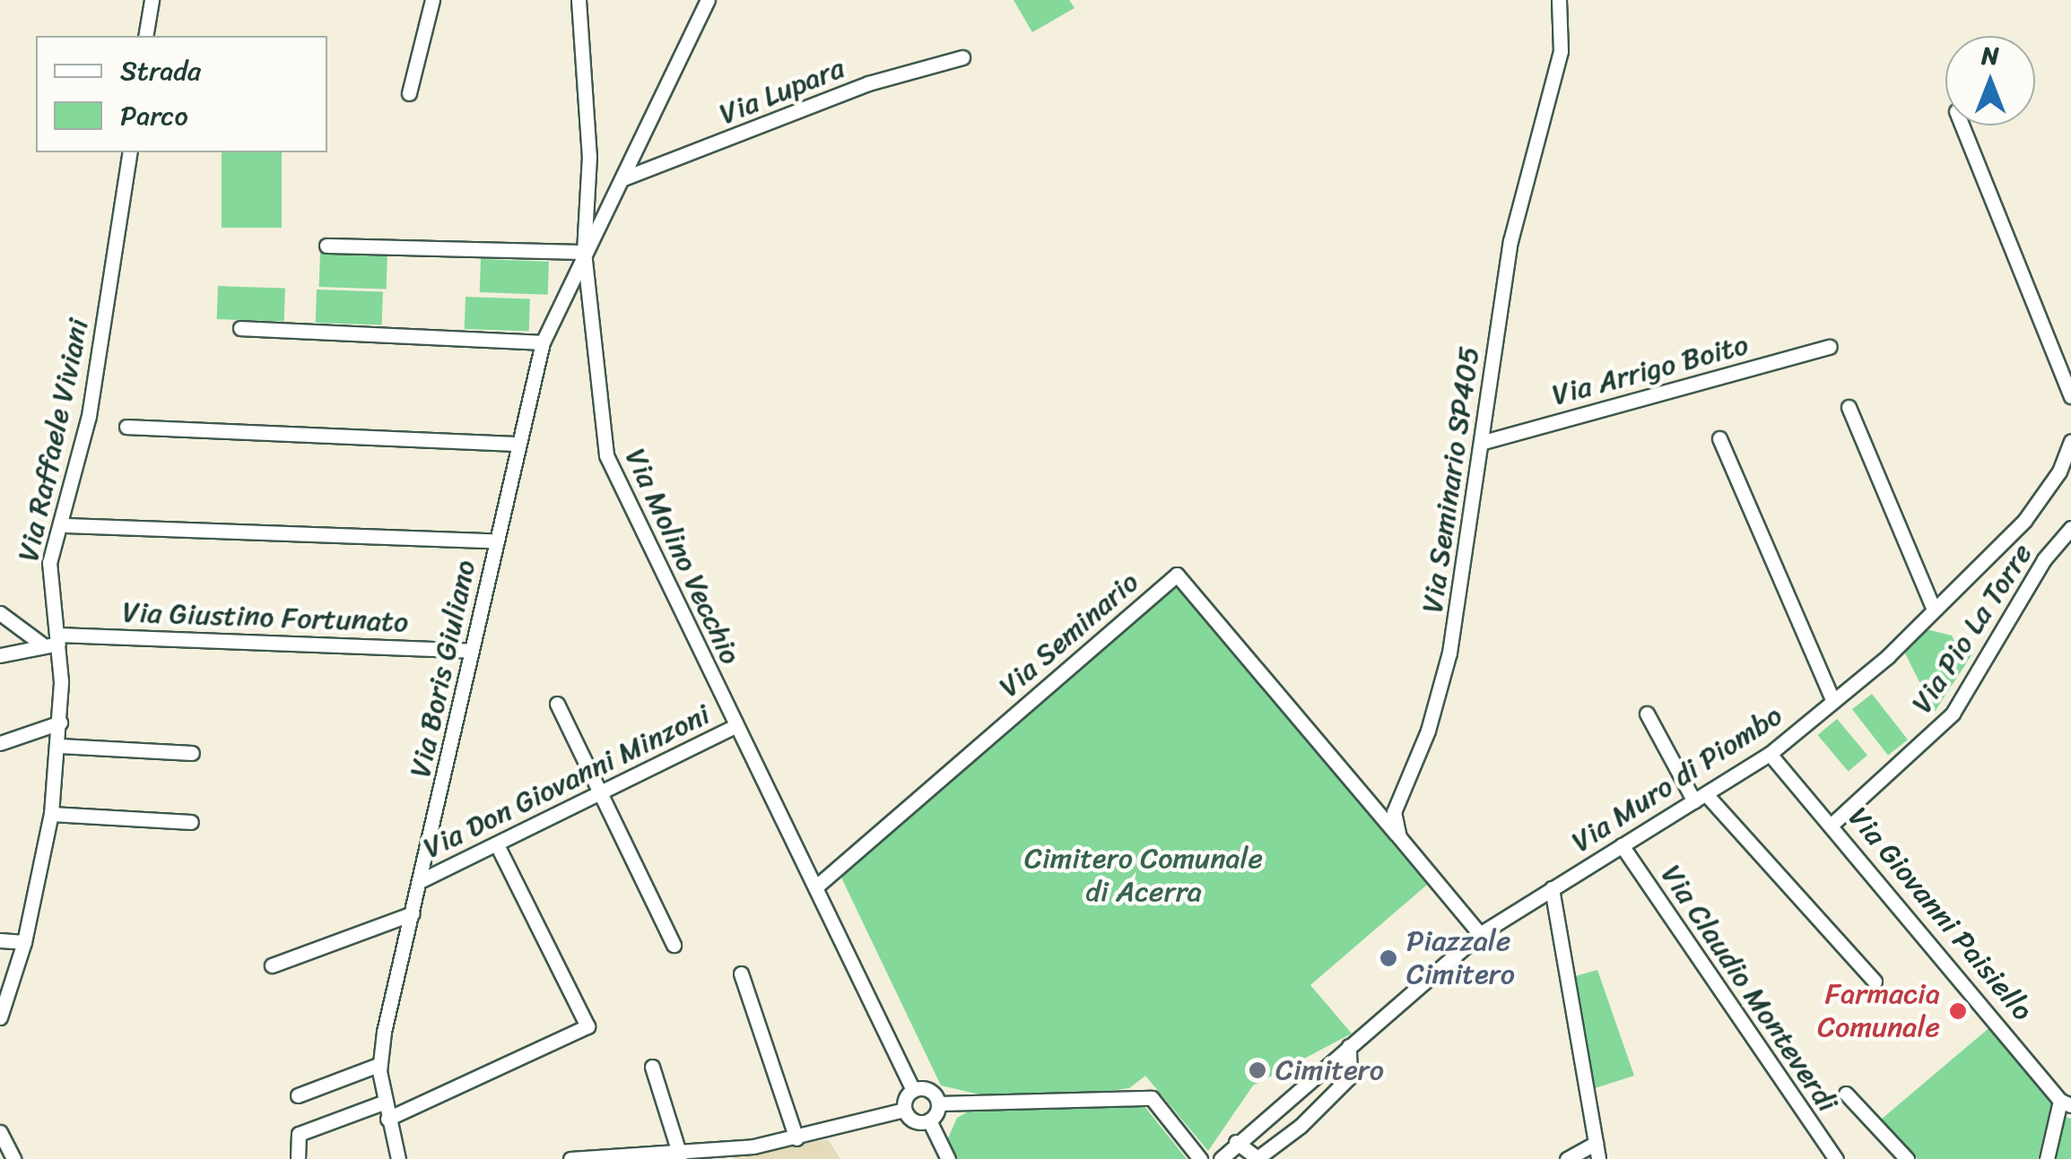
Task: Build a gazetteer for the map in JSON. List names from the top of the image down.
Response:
{
  "streets": {
    "street": [
      "Via Lupara",
      "Via Arrigo Boito",
      "Via Raffaele Viviani",
      "Via Seminario SP405",
      "Via Molino Vecchio",
      "Via Giustino Fortunato",
      "Via Pio La Torre",
      "Via Seminario",
      "Via Boris Giuliano",
      "Via Muro di Piombo",
      "Via Don Giovanni Minzoni",
      "Via Giovanni Paisiello",
      "Via Claudio Monteverdi"
    ]
  },
  "crossings": [
    ["Via Lupara", "Via Boris Giuliano"],
    ["Via Arrigo Boito", "Via Seminario SP405"],
    ["Via Raffaele Viviani", "Via Giustino Fortunato"],
    ["Via Seminario SP405", "Via Seminario"],
    ["Via Molino Vecchio", "Via Seminario"],
    ["Via Molino Vecchio", "Via Boris Giuliano"],
    ["Via Molino Vecchio", "Via Don Giovanni Minzoni"],
    ["Via Giustino Fortunato", "Via Boris Giuliano"],
    ["Via Pio La Torre", "Via Giovanni Paisiello"],
    ["Via Boris Giuliano", "Via Don Giovanni Minzoni"],
    ["Via Muro di Piombo", "Via Giovanni Paisiello"],
    ["Via Muro di Piombo", "Via Claudio Monteverdi"]
  ],
  "parks": ["Cimitero Comunale di Acerra"],
  "places": ["Piazzale Cimitero", "Farmacia Comunale", "Cimitero"],
  "legend": ["Strada", "Parco"],
  "north": "top"
}
